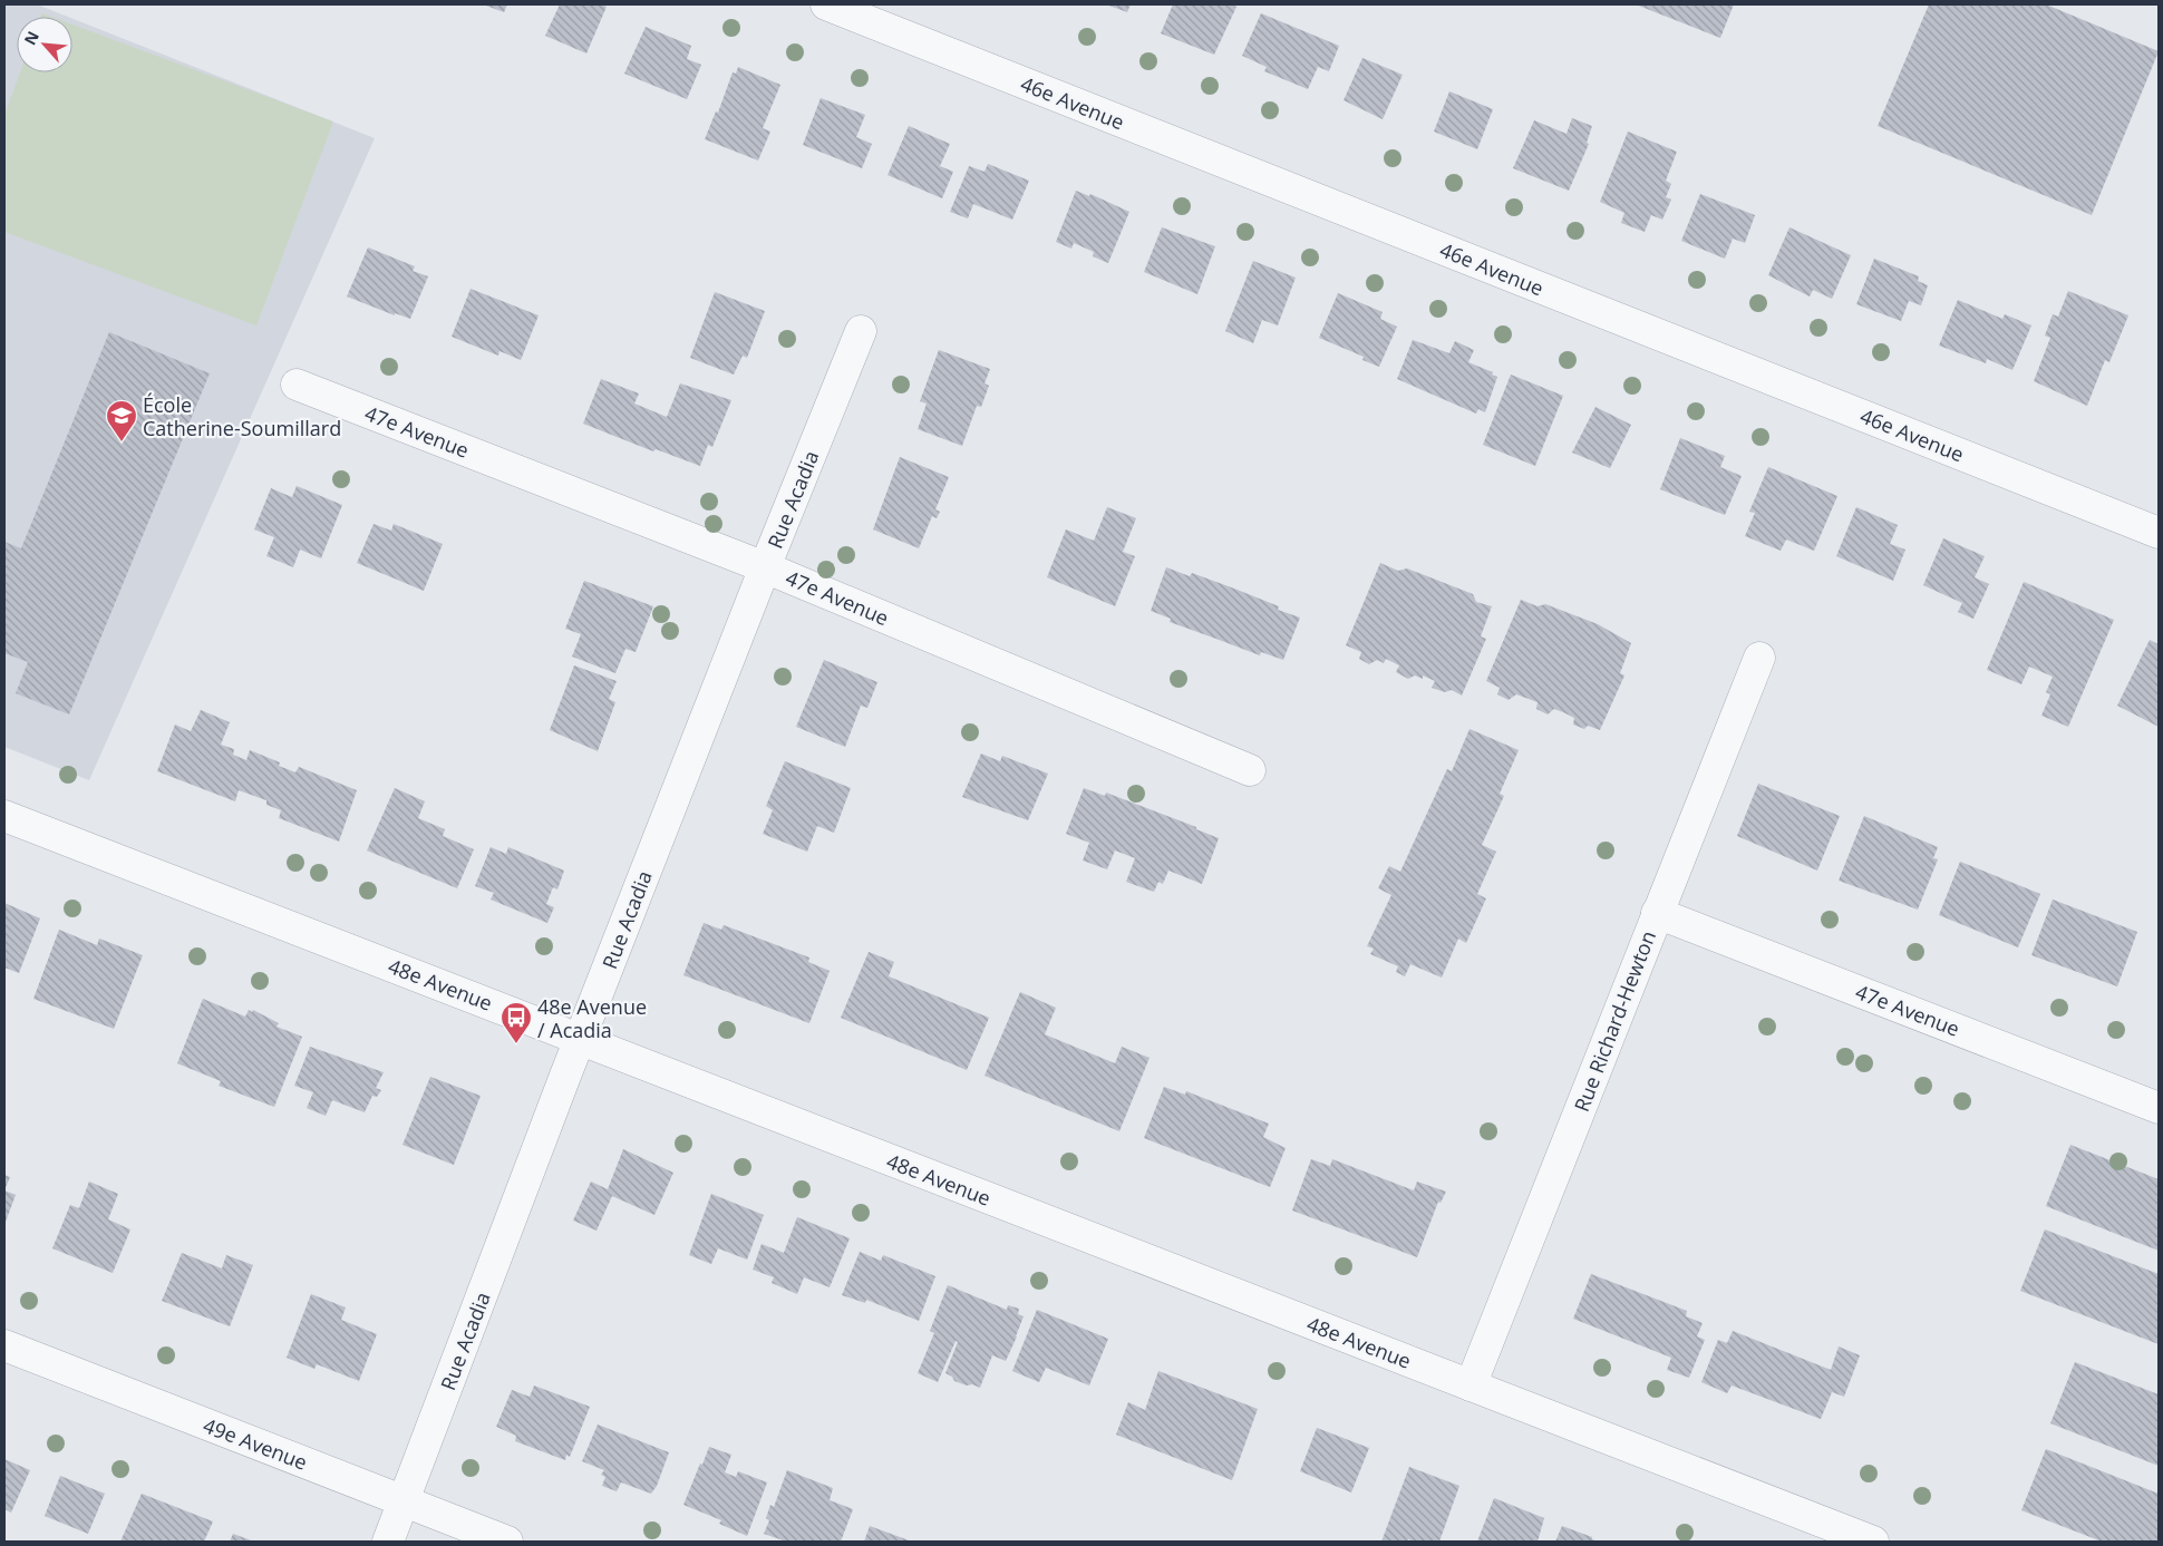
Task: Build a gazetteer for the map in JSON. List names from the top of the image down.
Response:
{
  "streets": {
    "street": [
      "46e Avenue",
      "47e Avenue",
      "Rue Acadia",
      "48e Avenue",
      "Rue Richard-Hewton",
      "49e Avenue"
    ]
  },
  "crossings": [
    ["47e Avenue", "Rue Acadia"],
    ["47e Avenue", "Rue Richard-Hewton"],
    ["Rue Acadia", "48e Avenue"],
    ["Rue Acadia", "49e Avenue"],
    ["48e Avenue", "Rue Richard-Hewton"]
  ],
  "places": {
    "school or university": ["École Catherine-Soumillard"],
    "bus stop": ["48e Avenue / Acadia"]
  },
  "north": "top left"
}
